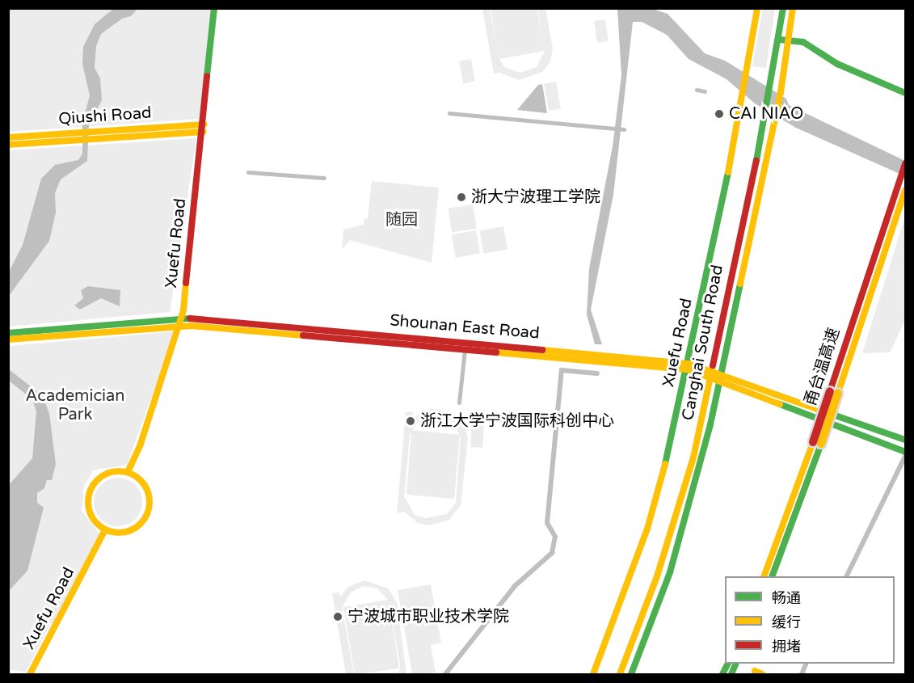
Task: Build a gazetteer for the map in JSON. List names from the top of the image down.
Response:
{
  "streets": {
    "main road": [
      "Qiushi Road",
      "Xuefu Road",
      "Shounan East Road",
      "Canghai South Road",
      "甬台温高速"
    ]
  },
  "crossings": [
    ["Qiushi Road", "Xuefu Road"],
    ["Xuefu Road", "Shounan East Road"],
    ["Shounan East Road", "Canghai South Road"],
    ["Shounan East Road", "甬台温高速"]
  ],
  "parks": ["随园", "Academician Park"],
  "places": [
    "CAI NIAO",
    "浙大宁波理工学院",
    "浙江大学宁波国际科创中心",
    "宁波城市职业技术学院"
  ],
  "legend": ["畅通", "缓行", "拥堵"]
}
